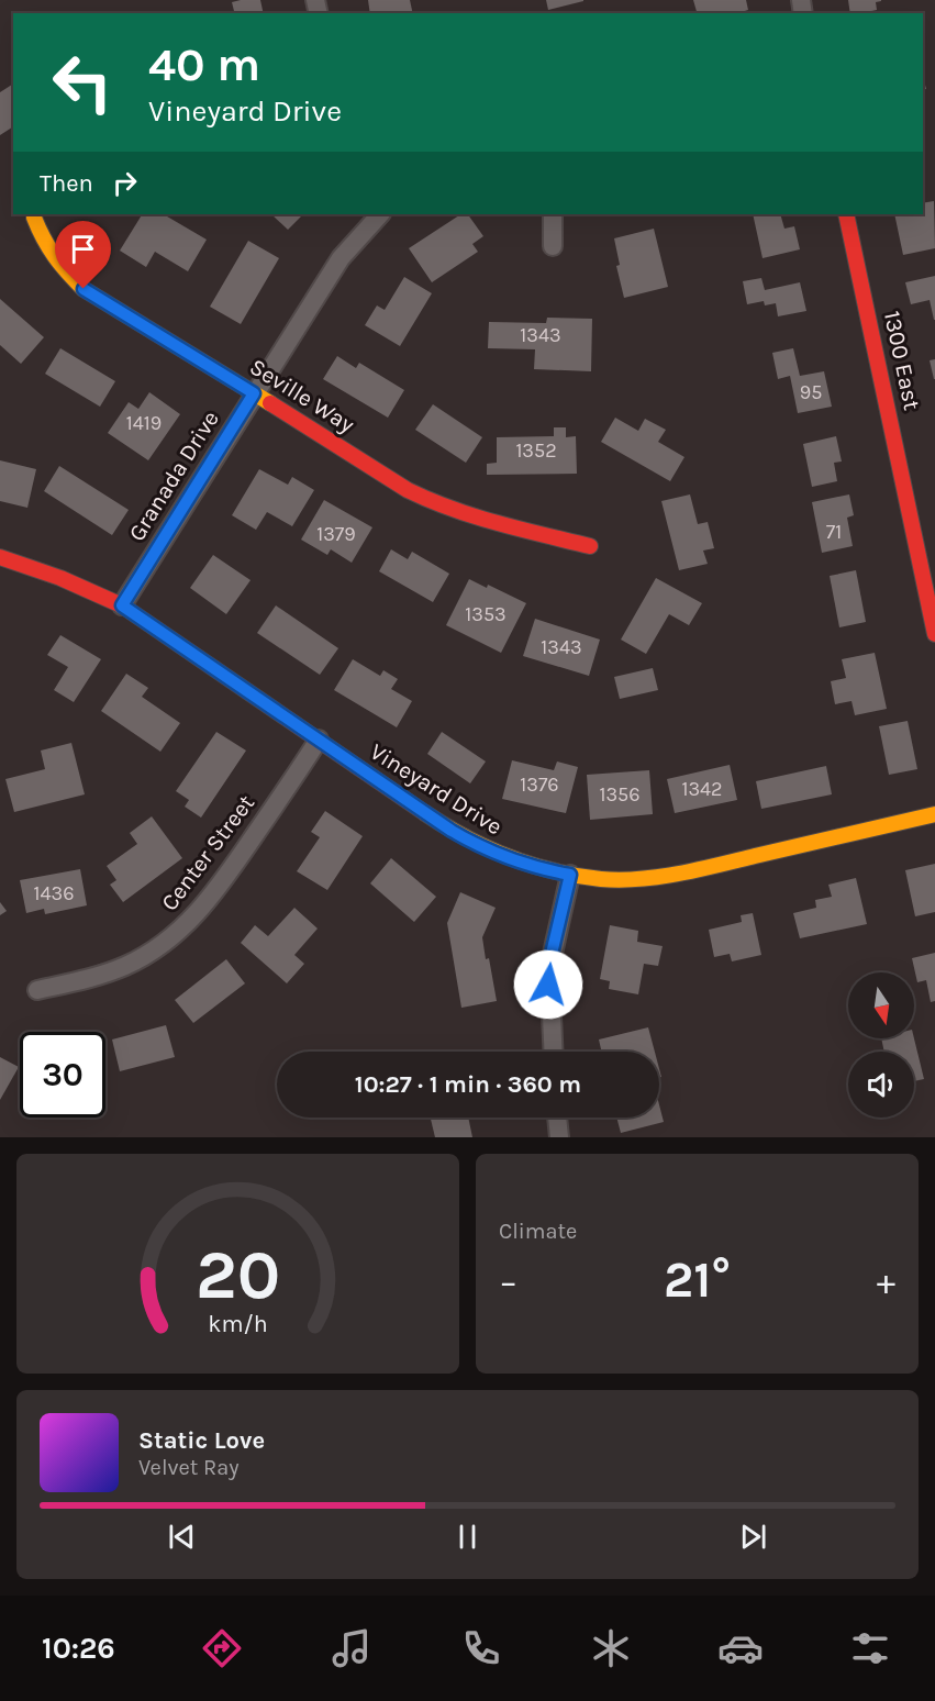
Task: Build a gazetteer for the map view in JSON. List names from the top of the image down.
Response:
{
  "streets": {
    "street": [
      "1300 East",
      "Seville Way",
      "Granada Drive",
      "Vineyard Drive",
      "Center Street"
    ]
  },
  "crossings": [
    ["Seville Way", "Granada Drive"],
    ["Granada Drive", "Vineyard Drive"],
    ["Vineyard Drive", "Center Street"]
  ],
  "house_numbers": [
    "1343",
    "95",
    "1419",
    "1352",
    "71",
    "1379",
    "1353",
    "1343",
    "1376",
    "1342",
    "1356",
    "1436"
  ],
  "north": "bottom",
  "page": {
    "turn": ["40 m", "Vineyard Drive"],
    "then": "Then",
    "limit": "30",
    "trip": "10:27 · 1 min · 360 m",
    "tile": "Climate",
    "heat": ["−", "21°", "+"],
    "song": ["Static Love", "Velvet Ray"],
    "tabs": "10:26",
    "gauge": ["20", "km/h"]
  }
}
